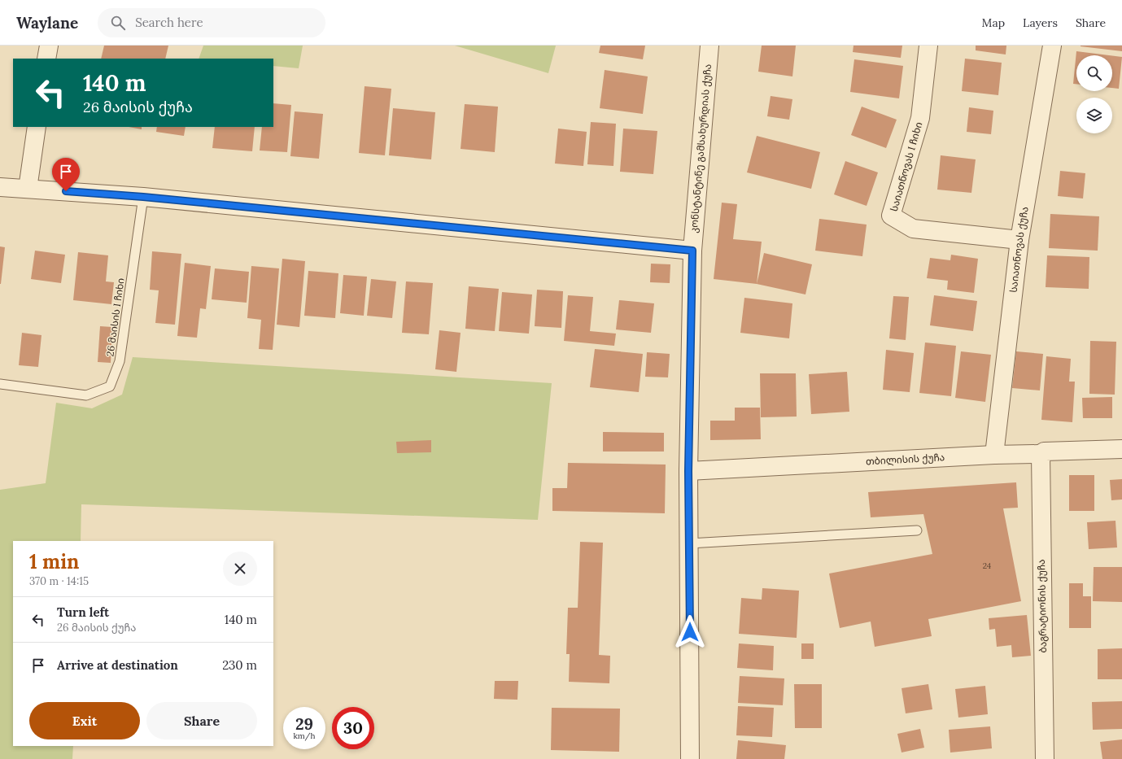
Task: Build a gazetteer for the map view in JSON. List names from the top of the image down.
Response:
{
  "streets": {
    "street": [
      "კონსტანტინე გამსახურდიას ქუჩა",
      "საიათნოვას I ჩიხი",
      "საიათნოვას ქუჩა",
      "თბილისის ქუჩა",
      "ბაგრატიონის ქუჩა"
    ],
    "lane": ["26 მაისის I ჩიხი"]
  },
  "crossings": [
    ["კონსტანტინე გამსახურდიას ქუჩა", "თბილისის ქუჩა"],
    ["საიათნოვას I ჩიხი", "საიათნოვას ქუჩა"],
    ["საიათნოვას ქუჩა", "თბილისის ქუჩა"],
    ["თბილისის ქუჩა", "ბაგრატიონის ქუჩა"]
  ],
  "house_numbers": ["24"],
  "page": {
    "header": "Waylane",
    "search": "Search here",
    "nav": ["Map", "Layers", "Share"],
    "turn": ["140 m", "26 მაისის ქუჩა"],
    "heading": ["1 min", "370 m · 14:15"],
    "list": [
      {
        "name": "Turn left",
        "note": "26 მაისის ქუჩა",
        "value": "140 m"
      },
      {
        "name": "Arrive at destination",
        "value": "230 m"
      }
    ],
    "buttons": ["Exit", "Share"],
    "speed": "29 km/h",
    "limit": "30"
  }
}
